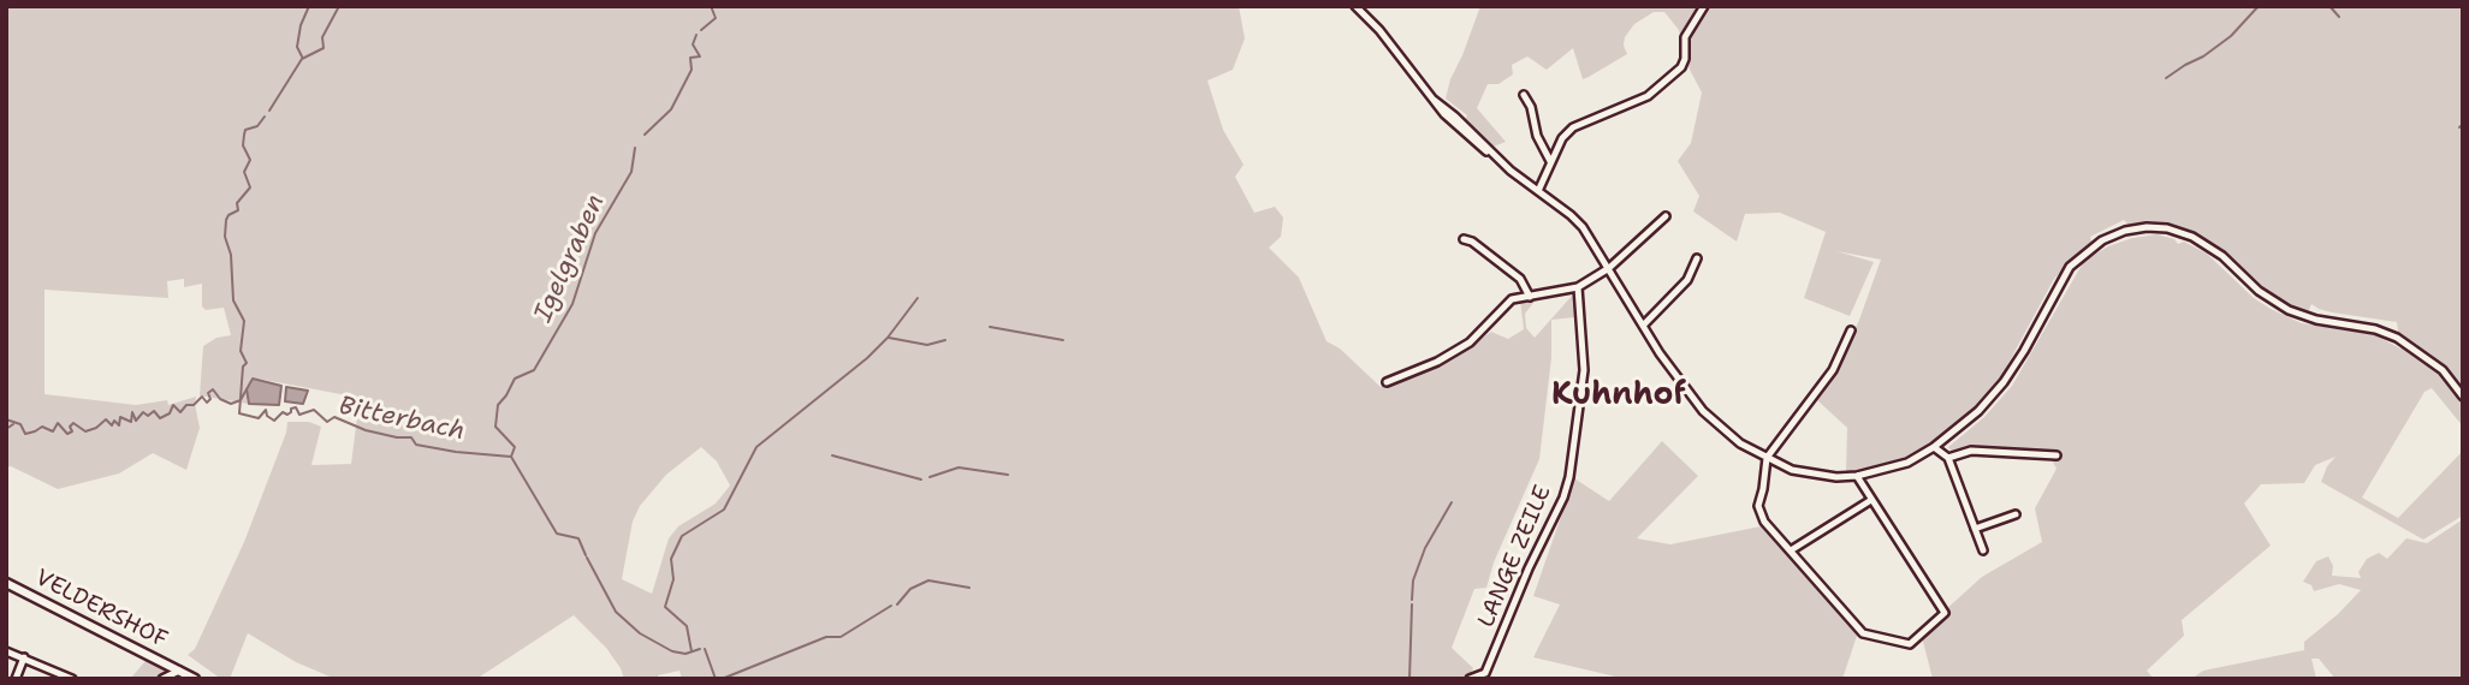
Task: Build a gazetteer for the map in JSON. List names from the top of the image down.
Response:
{
  "streets": {
    "main road": ["VELDERSHOF"],
    "street": ["LANGE ZEILE"]
  },
  "districts": ["Kuhnhof"],
  "water": ["Igelgraben", "Bitterbach"]
}
